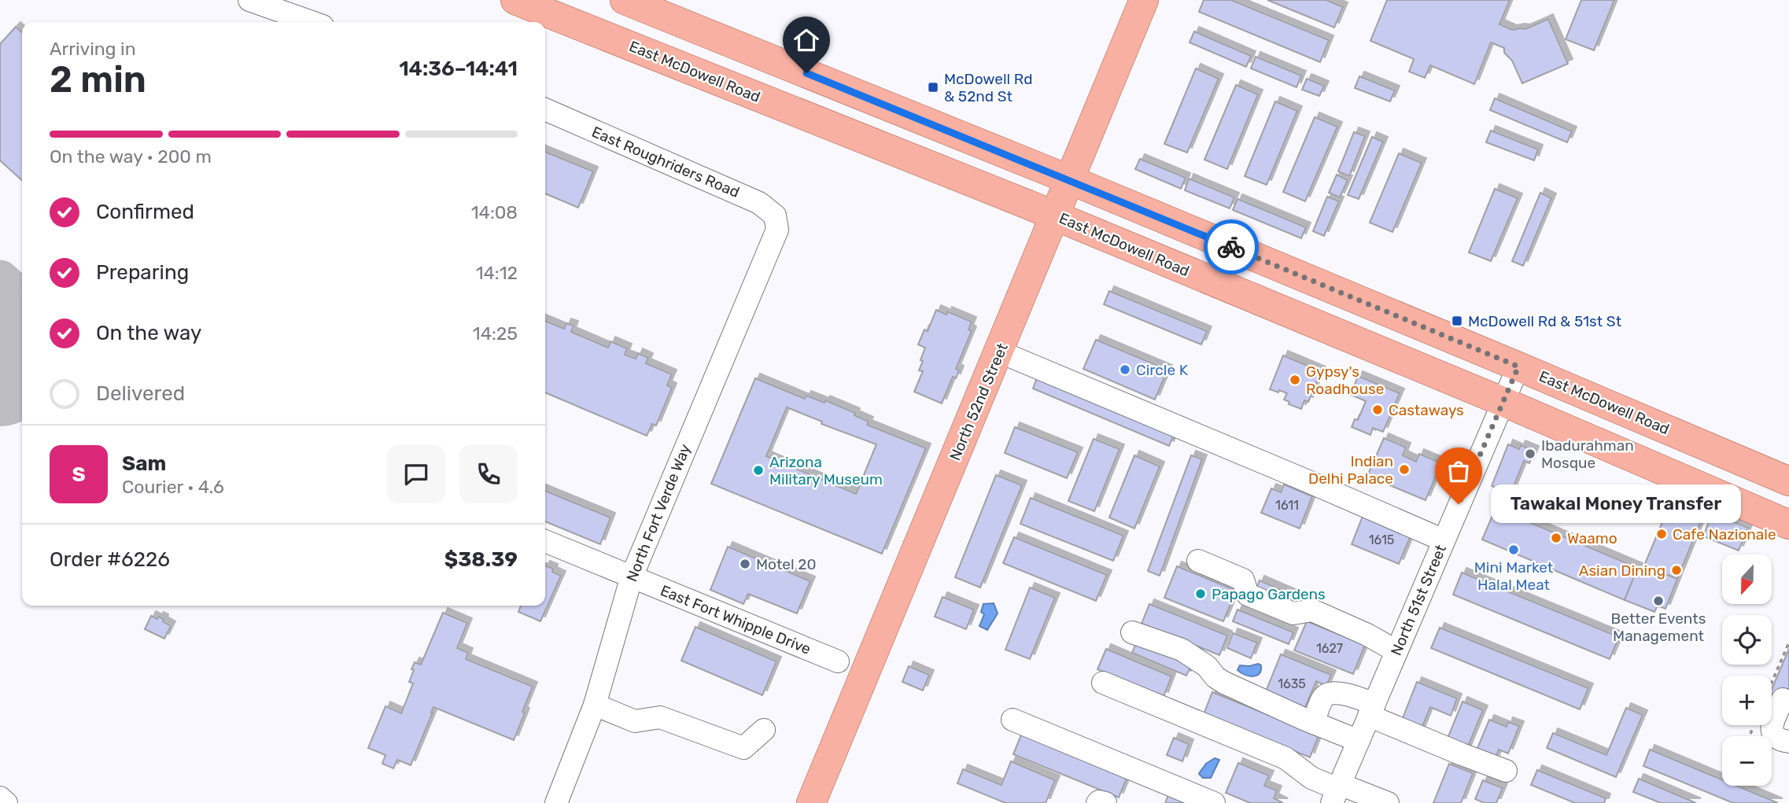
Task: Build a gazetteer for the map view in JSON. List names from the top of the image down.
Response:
{
  "streets": {
    "main road": ["East McDowell Road", "North 52nd Street"],
    "street": [
      "East Roughriders Road",
      "North Fort Verde Way",
      "North 51st Street",
      "East Fort Whipple Drive"
    ]
  },
  "crossings": [
    ["East McDowell Road", "North 52nd Street"],
    ["East McDowell Road", "North 51st Street"],
    ["East Roughriders Road", "North Fort Verde Way"],
    ["North Fort Verde Way", "East Fort Whipple Drive"]
  ],
  "places": {
    "transit": ["McDowell Rd & 52nd St", "McDowell Rd & 51st St"],
    "other": [
      "Circle K",
      "Gypsy's Roadhouse",
      "Castaways",
      "Ibadurahman Mosque",
      "Indian Delhi Palace",
      "Arizona Military Museum",
      "Tawakal Money Transfer",
      "Cafe Nazionale",
      "Waamo",
      "Mini Market Halal Meat",
      "Motel 20",
      "Asian Dining",
      "Papago Gardens",
      "Better Events Management"
    ]
  },
  "house_numbers": [
    "1611",
    "1615",
    "1627",
    "1635"
  ],
  "north": "bottom",
  "page": {
    "heading": ["2 min", "Arriving in", "14:36–14:41"],
    "panel": [
      "Sam",
      "Courier · 4.6",
      "Order #6226",
      "$38.39"
    ],
    "bar": "On the way · 200 m",
    "list": [
      ["Confirmed", "14:08"],
      ["Preparing", "14:12"],
      ["On the way", "14:25"],
      "Delivered"
    ],
    "round": "S",
    "bubble": "Tawakal Money Transfer",
    "map_buttons": ["+", "−"]
  }
}
